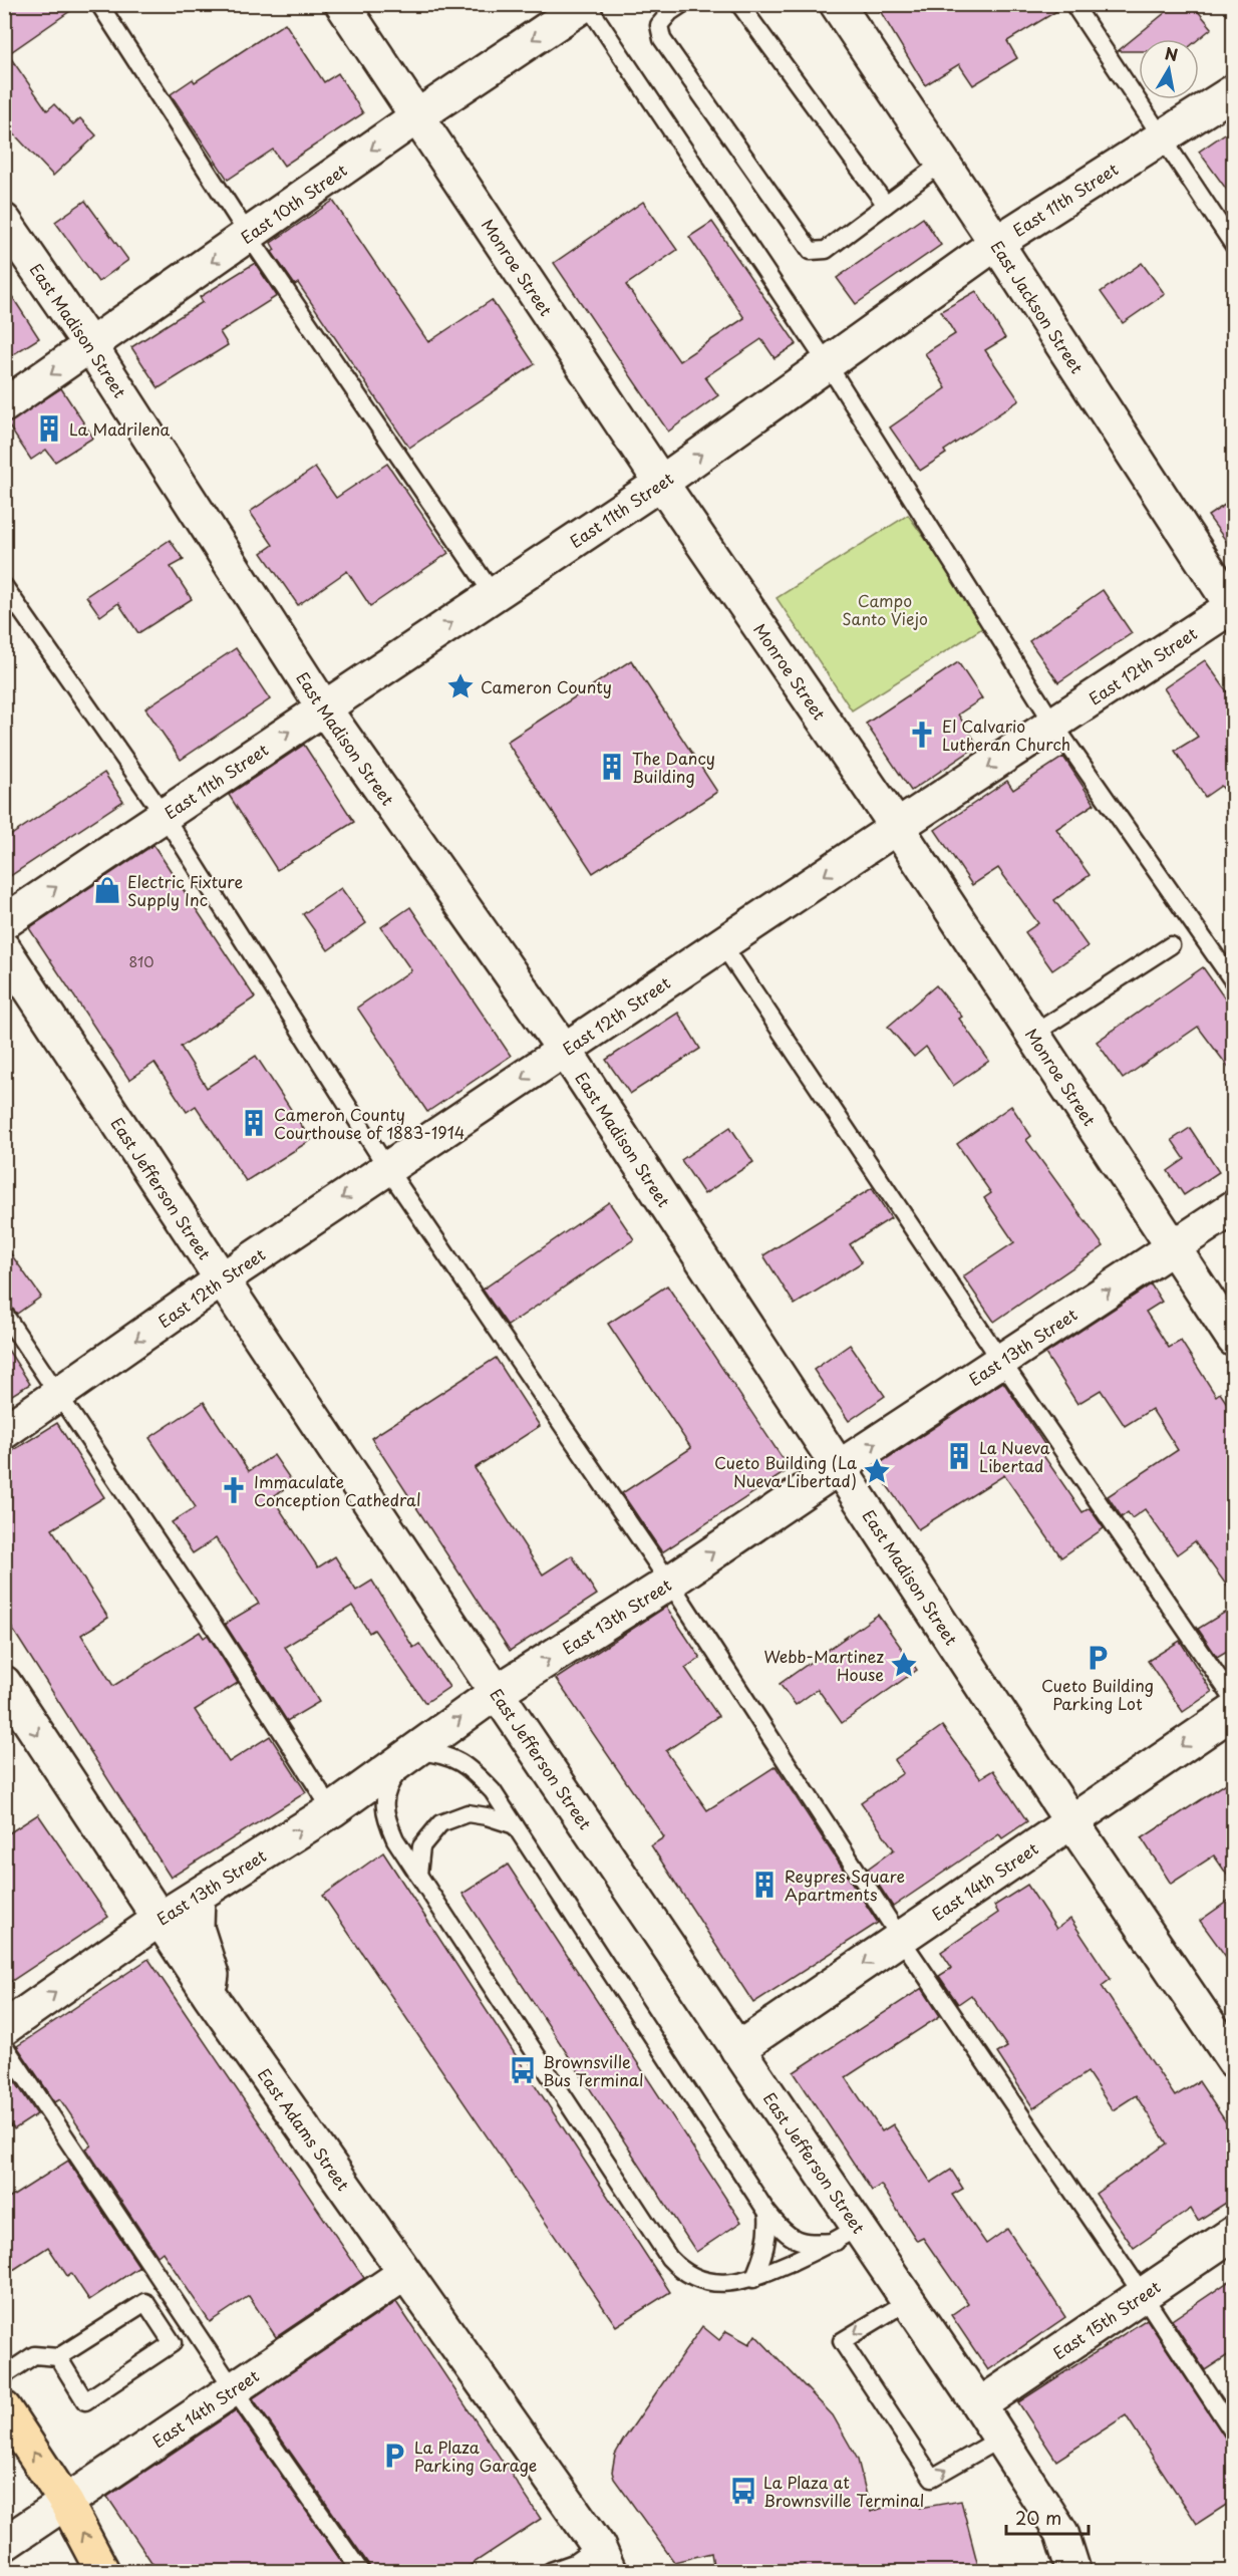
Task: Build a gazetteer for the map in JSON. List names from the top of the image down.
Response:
{
  "streets": {
    "street": [
      "East 11th Street",
      "East 10th Street",
      "Monroe Street",
      "East Jackson Street",
      "East Madison Street",
      "East 12th Street",
      "East Jefferson Street",
      "East 13th Street",
      "East 14th Street",
      "East Adams Street",
      "East 15th Street"
    ]
  },
  "crossings": [
    ["East 11th Street", "Monroe Street"],
    ["East 11th Street", "East Jackson Street"],
    ["East 11th Street", "East Madison Street"],
    ["East 10th Street", "Monroe Street"],
    ["East 10th Street", "East Madison Street"],
    ["Monroe Street", "East 12th Street"],
    ["Monroe Street", "East 13th Street"],
    ["East Jackson Street", "East 12th Street"],
    ["East Madison Street", "East 12th Street"],
    ["East Madison Street", "East 13th Street"],
    ["East Madison Street", "East 14th Street"],
    ["East 12th Street", "East Jefferson Street"],
    ["East Jefferson Street", "East 13th Street"],
    ["East Jefferson Street", "East 14th Street"],
    ["East Jefferson Street", "East 15th Street"],
    ["East 13th Street", "East Adams Street"],
    ["East 14th Street", "East Adams Street"]
  ],
  "one_way": [
    "East 11th Street",
    "East 10th Street",
    "East 12th Street",
    "East 13th Street",
    "East 14th Street"
  ],
  "parks": ["Campo Santo Viejo"],
  "places": {
    "building": [
      "La Madrilena",
      "The Dancy Building",
      "Cameron County Courthouse of 1883-1914",
      "La Nueva Libertad",
      "Reypres Square Apartments"
    ],
    "place": ["Cameron County", "Cueto Building (La Nueva Libertad)", "Webb-Martinez House"],
    "church": ["El Calvario Lutheran Church", "Immaculate Conception Cathedral"],
    "shop": ["Electric Fixture Supply Inc"],
    "parking": ["Cueto Building Parking Lot", "La Plaza Parking Garage"],
    "bus stop": ["Brownsville Bus Terminal", "La Plaza at Brownsville Terminal"]
  },
  "house_numbers": ["810"],
  "scale_bar": "20 m",
  "north": "top"
}
